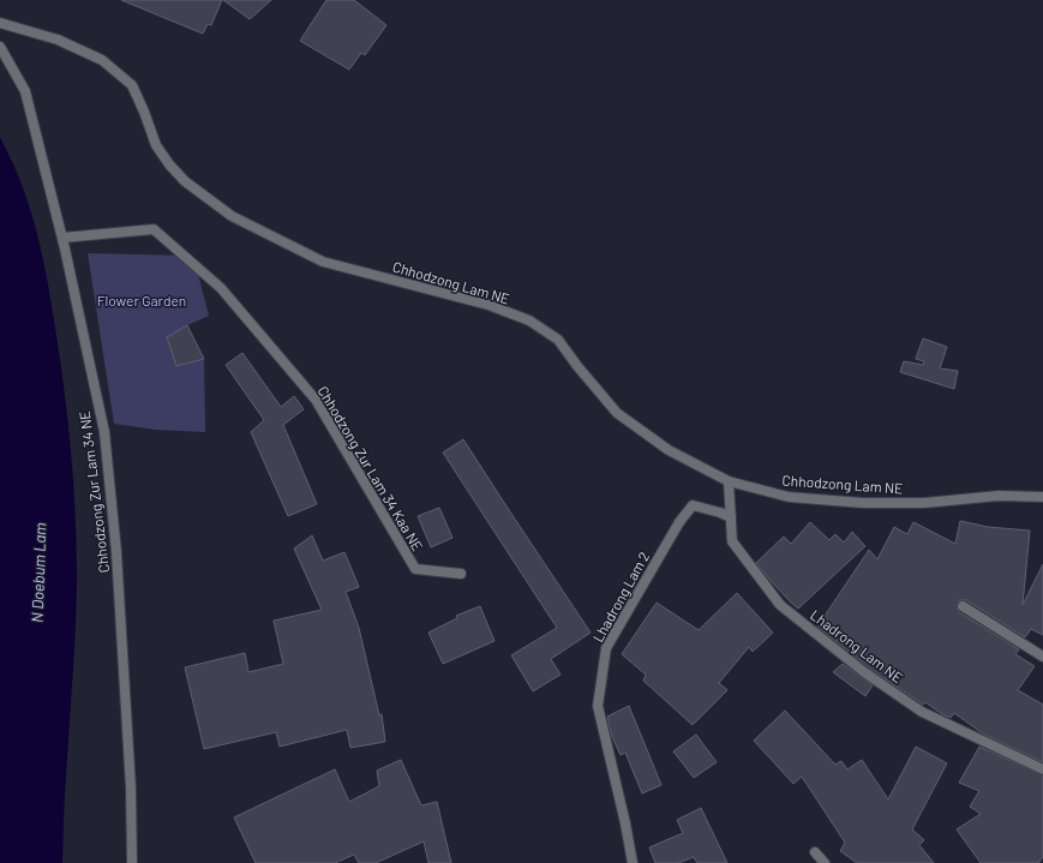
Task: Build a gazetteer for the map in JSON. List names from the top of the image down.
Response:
{
  "streets": {
    "street": [
      "Chhodzong Lam NE",
      "Chhodzong Zur Lam 34 Kaa NE",
      "Chhodzong Zur Lam 34 NE",
      "Lhadrong Lam 2",
      "Lhadrong Lam NE"
    ]
  },
  "crossings": [
    ["Chhodzong Lam NE", "Lhadrong Lam NE"],
    ["Chhodzong Zur Lam 34 Kaa NE", "Chhodzong Zur Lam 34 NE"],
    ["Lhadrong Lam 2", "Lhadrong Lam NE"]
  ],
  "water": ["N Doebum Lam"],
  "parks": ["Flower Garden"]
}
